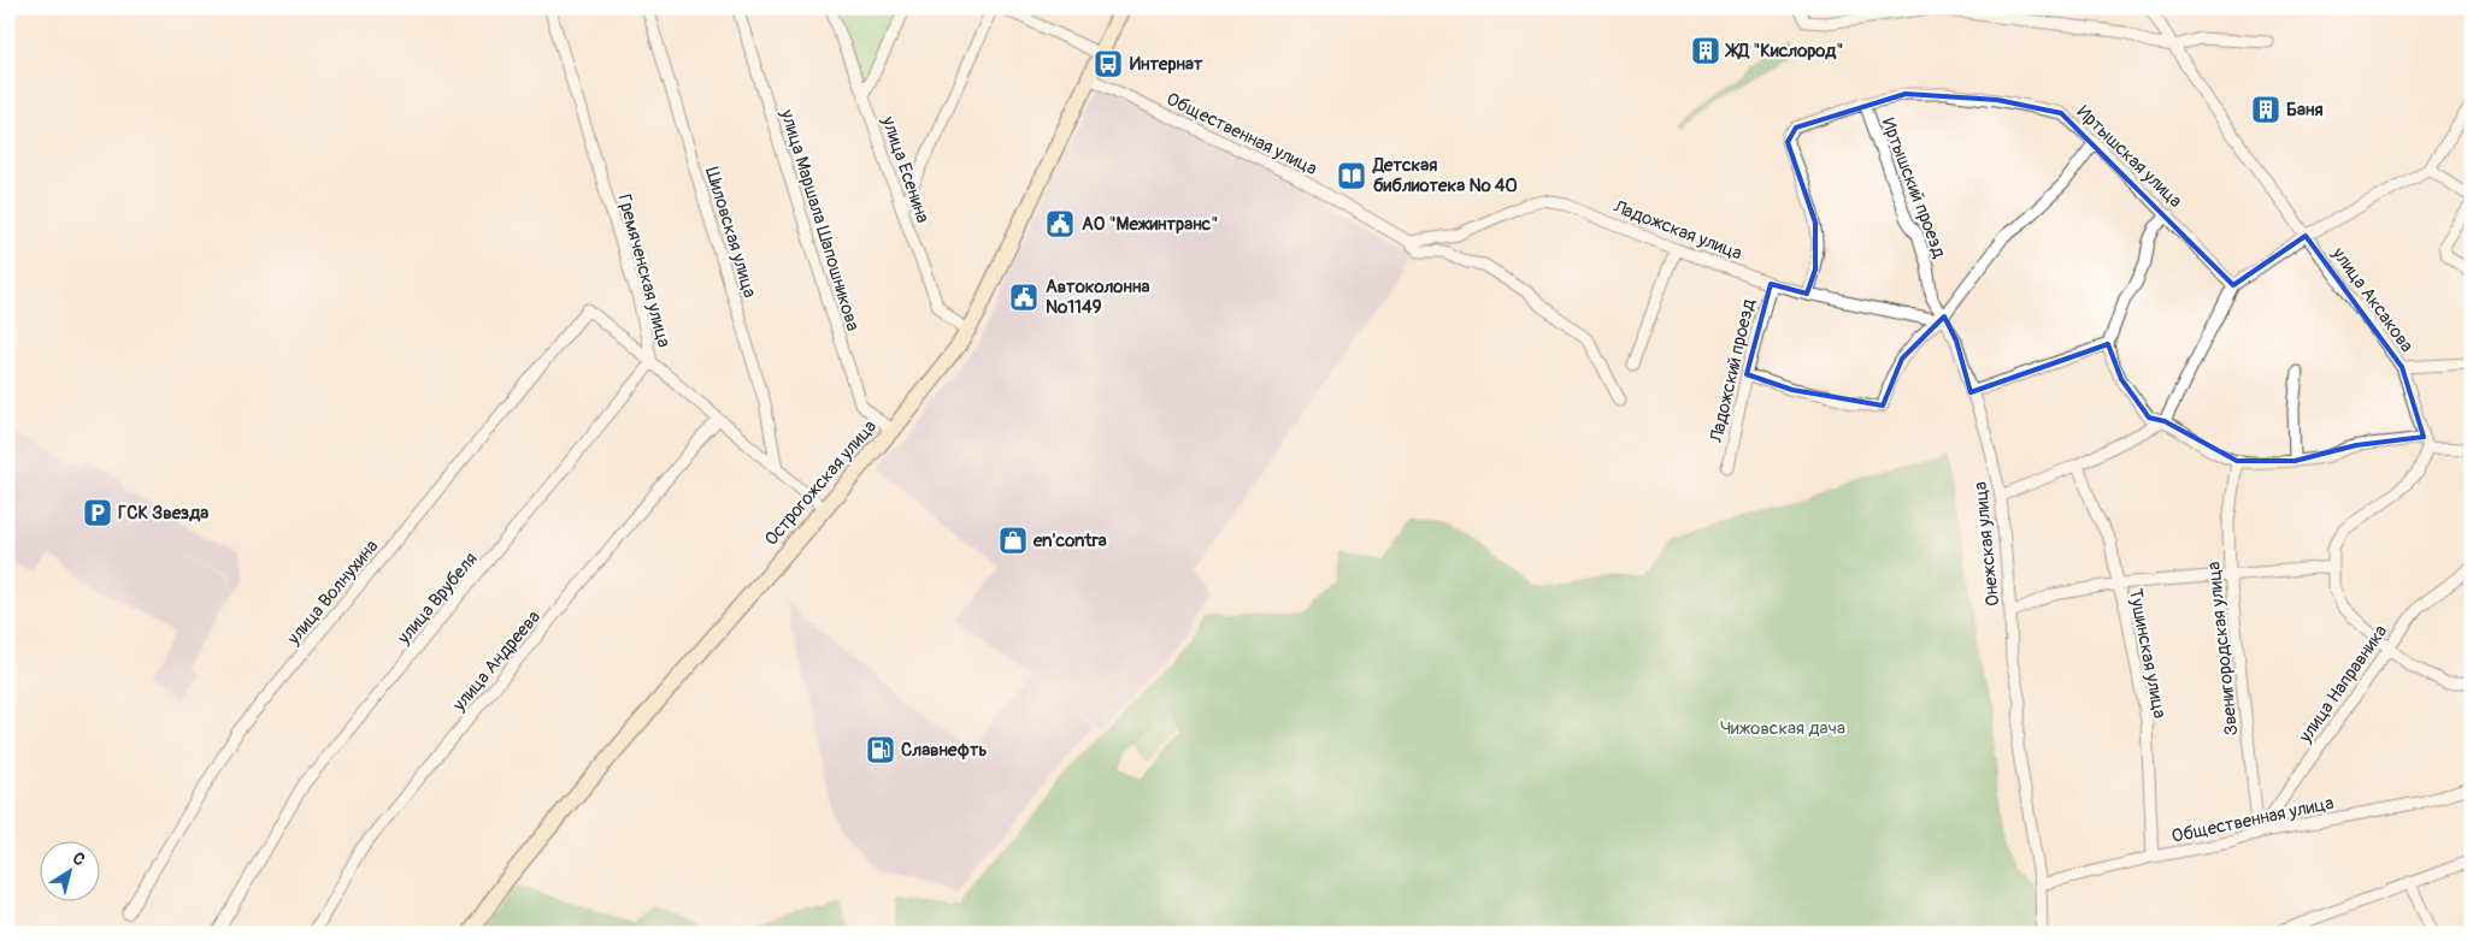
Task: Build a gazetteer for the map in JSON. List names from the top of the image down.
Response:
{
  "streets": {
    "street": [
      "Общественная улица",
      "Иртышская улица",
      "улица Есенина",
      "Иртышский проезд",
      "улица Маршала Шапошникова",
      "Ладожская улица",
      "Шиловская улица",
      "Гремяченская улица",
      "улица Аксакова",
      "Ладожский проезд",
      "Острогожская улица",
      "Онежская улица",
      "улица Волнухина",
      "улица Врубеля",
      "Звенигородская улица",
      "Тушинская улица",
      "улица Андреева",
      "улица Направника"
    ]
  },
  "crossings": [
    ["Общественная улица", "Ладожская улица"],
    ["Общественная улица", "Острогожская улица"],
    ["Общественная улица", "Онежская улица"],
    ["Общественная улица", "Звенигородская улица"],
    ["Общественная улица", "Тушинская улица"],
    ["Общественная улица", "улица Направника"],
    ["Иртышская улица", "Иртышский проезд"],
    ["Иртышская улица", "Ладожская улица"],
    ["улица Есенина", "Острогожская улица"],
    ["Иртышский проезд", "Ладожская улица"],
    ["Иртышский проезд", "Онежская улица"],
    ["улица Маршала Шапошникова", "Острогожская улица"],
    ["Ладожская улица", "Ладожский проезд"],
    ["Ладожская улица", "Онежская улица"],
    ["Шиловская улица", "Гремяченская улица"],
    ["Гремяченская улица", "Острогожская улица"],
    ["Гремяченская улица", "улица Волнухина"],
    ["Гремяченская улица", "улица Врубеля"],
    ["Гремяченская улица", "улица Андреева"],
    ["улица Волнухина", "улица Врубеля"],
    ["Звенигородская улица", "улица Направника"]
  ],
  "parks": ["Чижовская дача"],
  "places": {
    "building": ["ЖД \"Кислород\"", "Баня"],
    "bus stop": ["Интернат"],
    "library": ["Детская библиотека № 40"],
    "public building": ["АО \"Межинтранс\"", "Автоколонна №1149"],
    "parking": ["ГСК Звезда"],
    "shop": ["en'contra"],
    "fuel station": ["Cлавнефть"]
  },
  "north": "top right"
}
